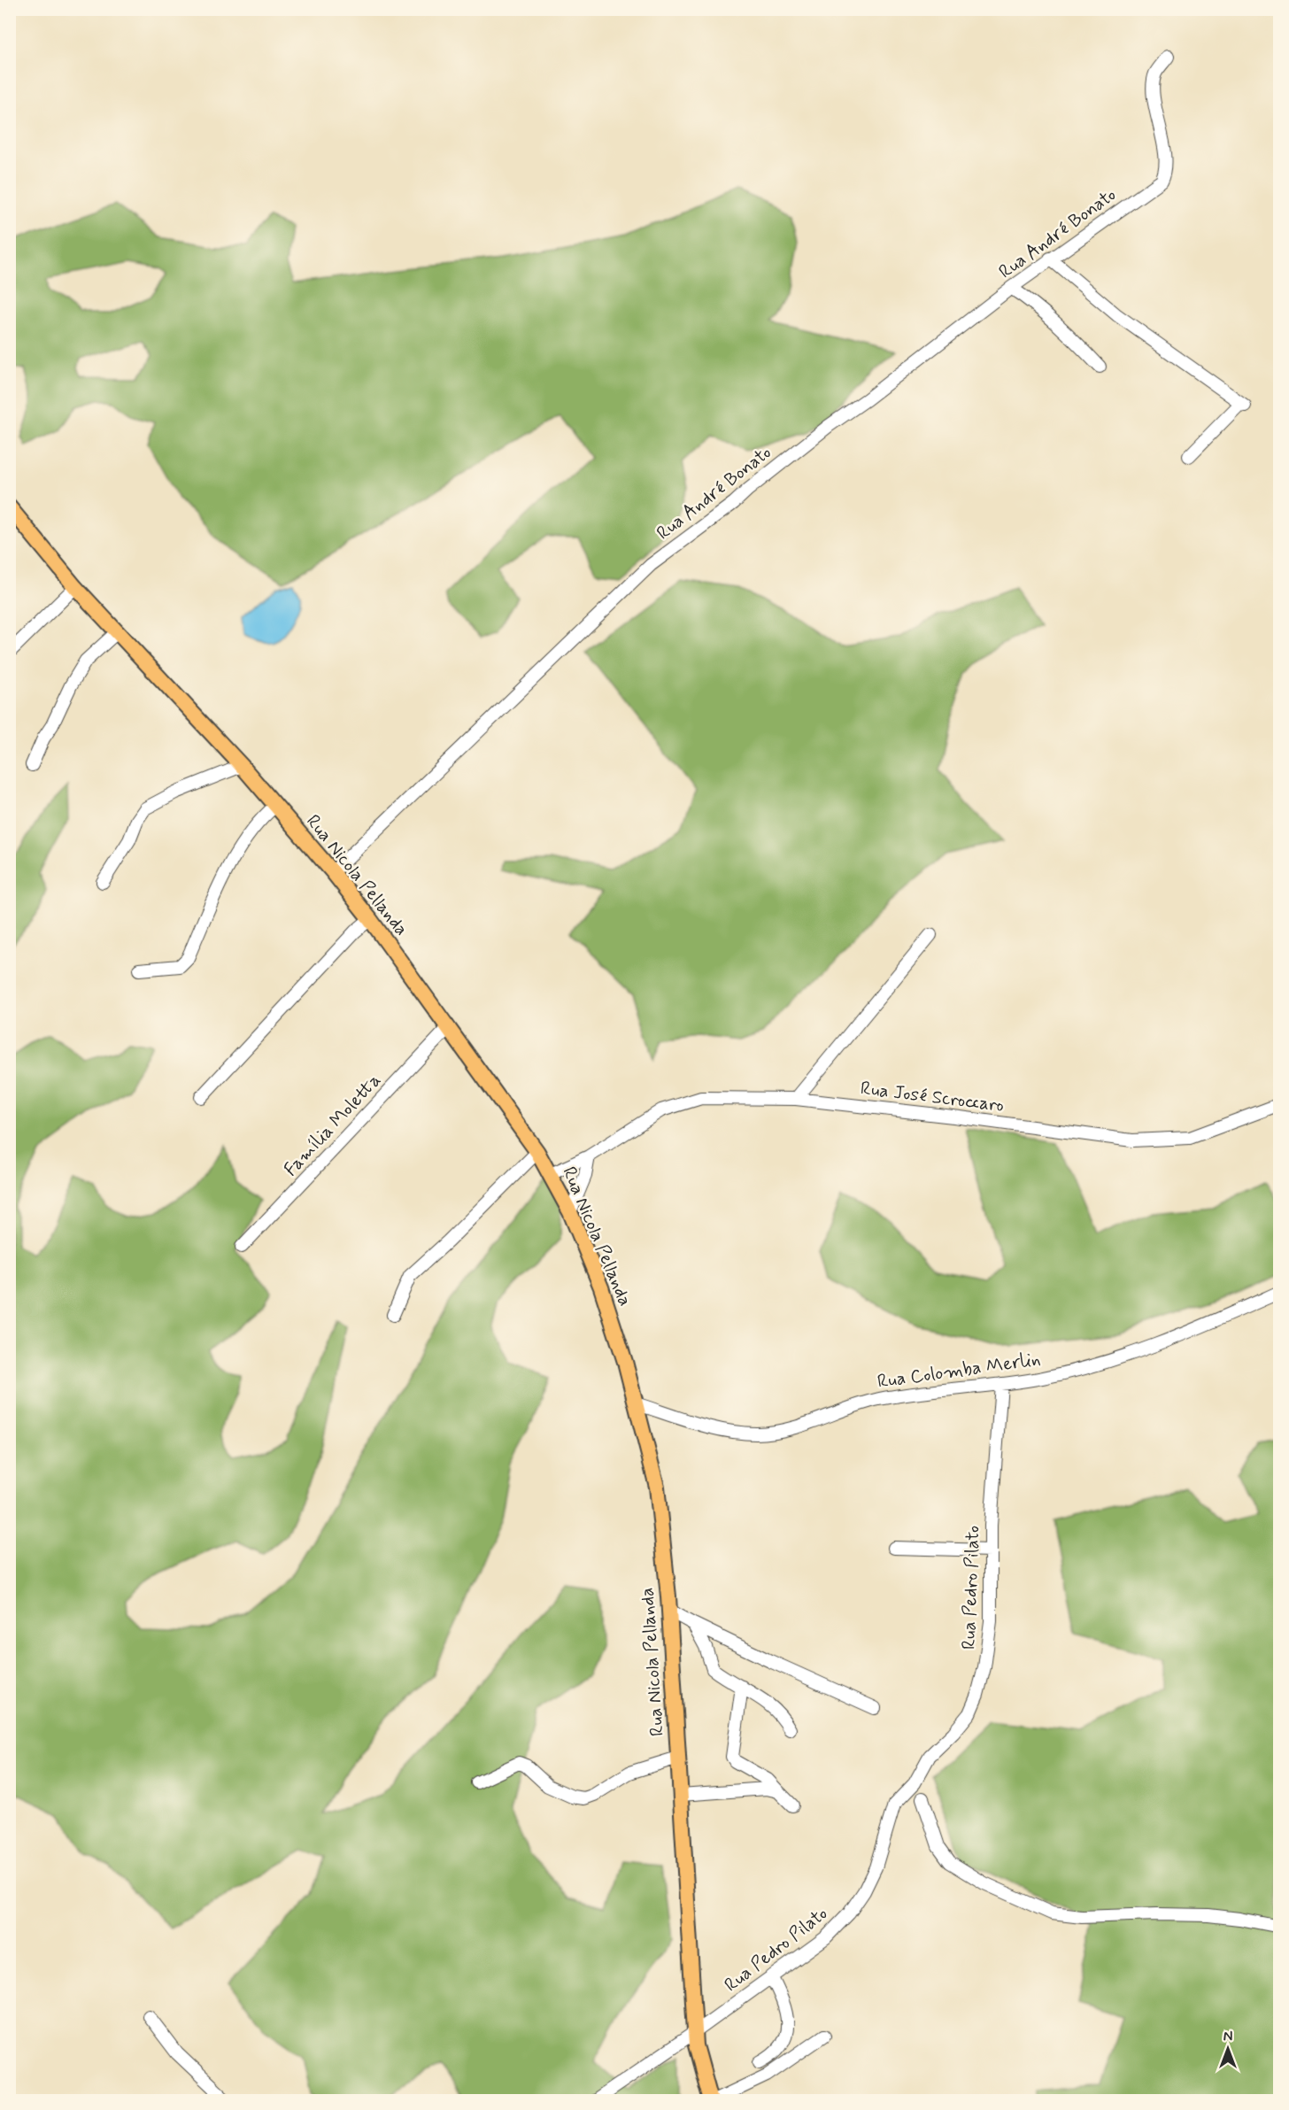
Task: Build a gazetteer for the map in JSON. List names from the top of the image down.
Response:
{
  "streets": {
    "main road": ["Rua Nicola Pellanda"],
    "street": [
      "Rua André Bonato",
      "Rua José Scroccaro",
      "Família Moletta",
      "Rua Colomba Merlin",
      "Rua Pedro Pilato"
    ]
  },
  "crossings": [
    ["Rua André Bonato", "Rua Nicola Pellanda"],
    ["Rua Nicola Pellanda", "Rua José Scroccaro"],
    ["Rua Nicola Pellanda", "Família Moletta"],
    ["Rua Nicola Pellanda", "Rua Colomba Merlin"],
    ["Rua Nicola Pellanda", "Rua Pedro Pilato"],
    ["Rua Colomba Merlin", "Rua Pedro Pilato"]
  ],
  "north": "top"
}
